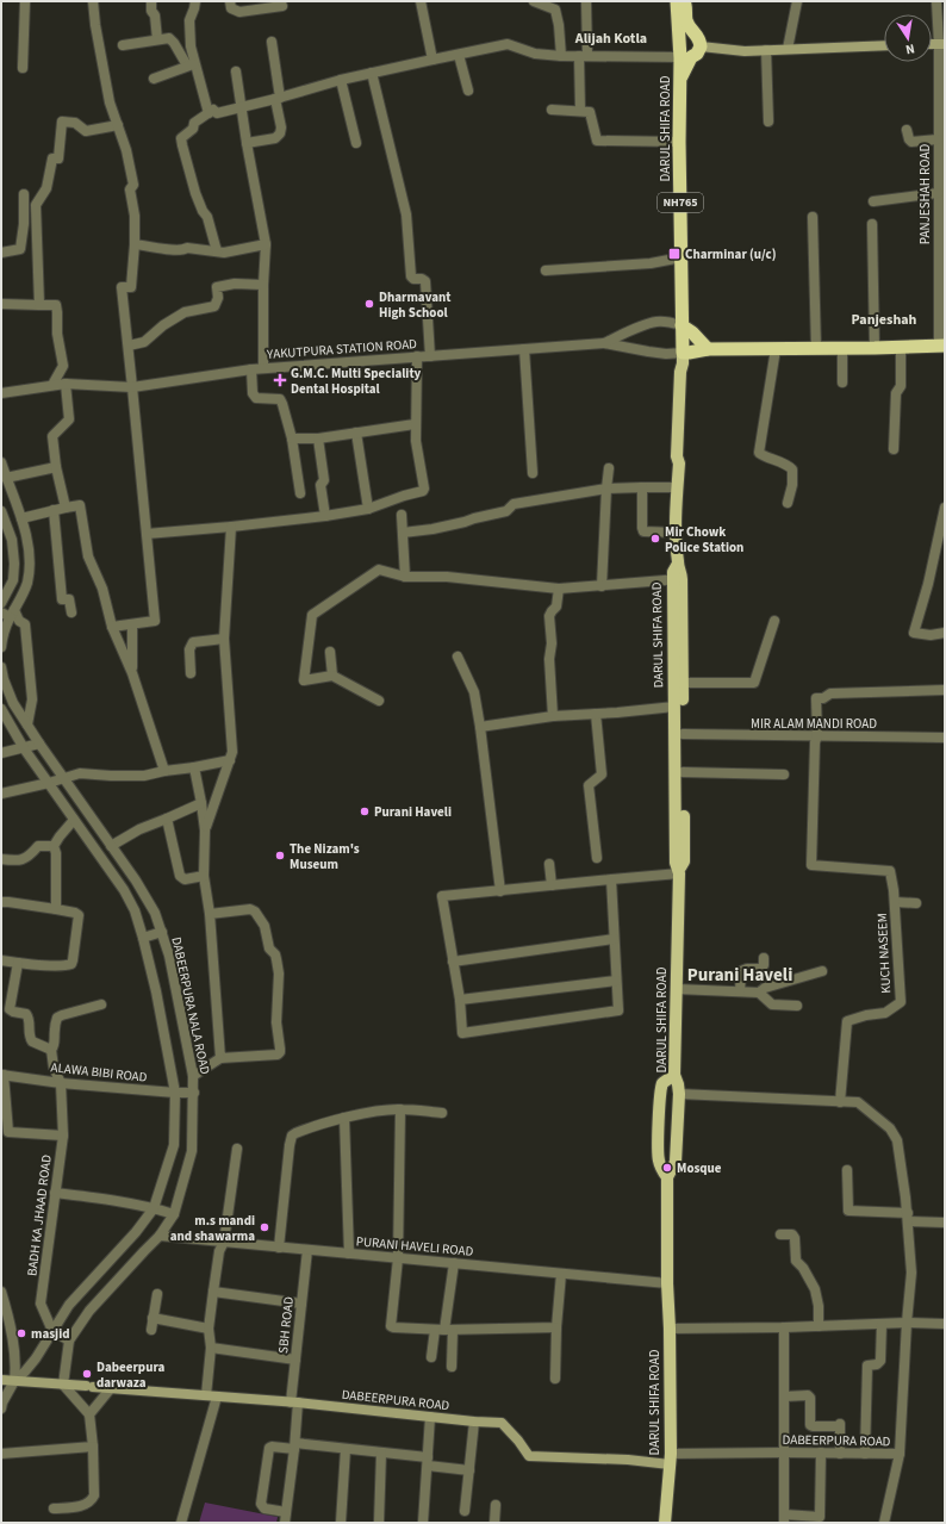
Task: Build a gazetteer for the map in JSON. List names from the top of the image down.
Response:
{
  "streets": {
    "highway": ["DARUL SHIFA ROAD", "NH765"],
    "main road": ["DABEERPURA ROAD"],
    "street": [
      "PANJESHAH ROAD",
      "YAKUTPURA STATION ROAD",
      "MIR ALAM MANDI ROAD",
      "KUCH NASEEM",
      "DABEERPURA NALA ROAD",
      "ALAWA BIBI ROAD",
      "BADH KA JHAAD ROAD",
      "PURANI HAVELI ROAD",
      "SBH ROAD"
    ]
  },
  "crossings": [
    ["DARUL SHIFA ROAD", "NH765"],
    ["DARUL SHIFA ROAD", "YAKUTPURA STATION ROAD"],
    ["DARUL SHIFA ROAD", "PURANI HAVELI ROAD"],
    ["DARUL SHIFA ROAD", "DABEERPURA ROAD"],
    ["MIR ALAM MANDI ROAD", "KUCH NASEEM"],
    ["KUCH NASEEM", "DABEERPURA ROAD"],
    ["DABEERPURA NALA ROAD", "ALAWA BIBI ROAD"],
    ["DABEERPURA NALA ROAD", "PURANI HAVELI ROAD"],
    ["DABEERPURA NALA ROAD", "DABEERPURA ROAD"],
    ["ALAWA BIBI ROAD", "BADH KA JHAAD ROAD"],
    ["PURANI HAVELI ROAD", "SBH ROAD"],
    ["SBH ROAD", "DABEERPURA ROAD"]
  ],
  "districts": ["Alijah Kotla", "Panjeshah", "Purani Haveli"],
  "places": {
    "transit": ["Charminar (u/c)"],
    "other": [
      "Dharmavant High School",
      "Mir Chowk Police Station",
      "Purani Haveli",
      "The Nizam's Museum",
      "Mosque",
      "m.s mandi and shawarma",
      "masjid",
      "Dabeerpura darwaza"
    ],
    "health": ["G.M.C. Multi Speciality Dental Hospital"]
  },
  "north": "bottom"
}
